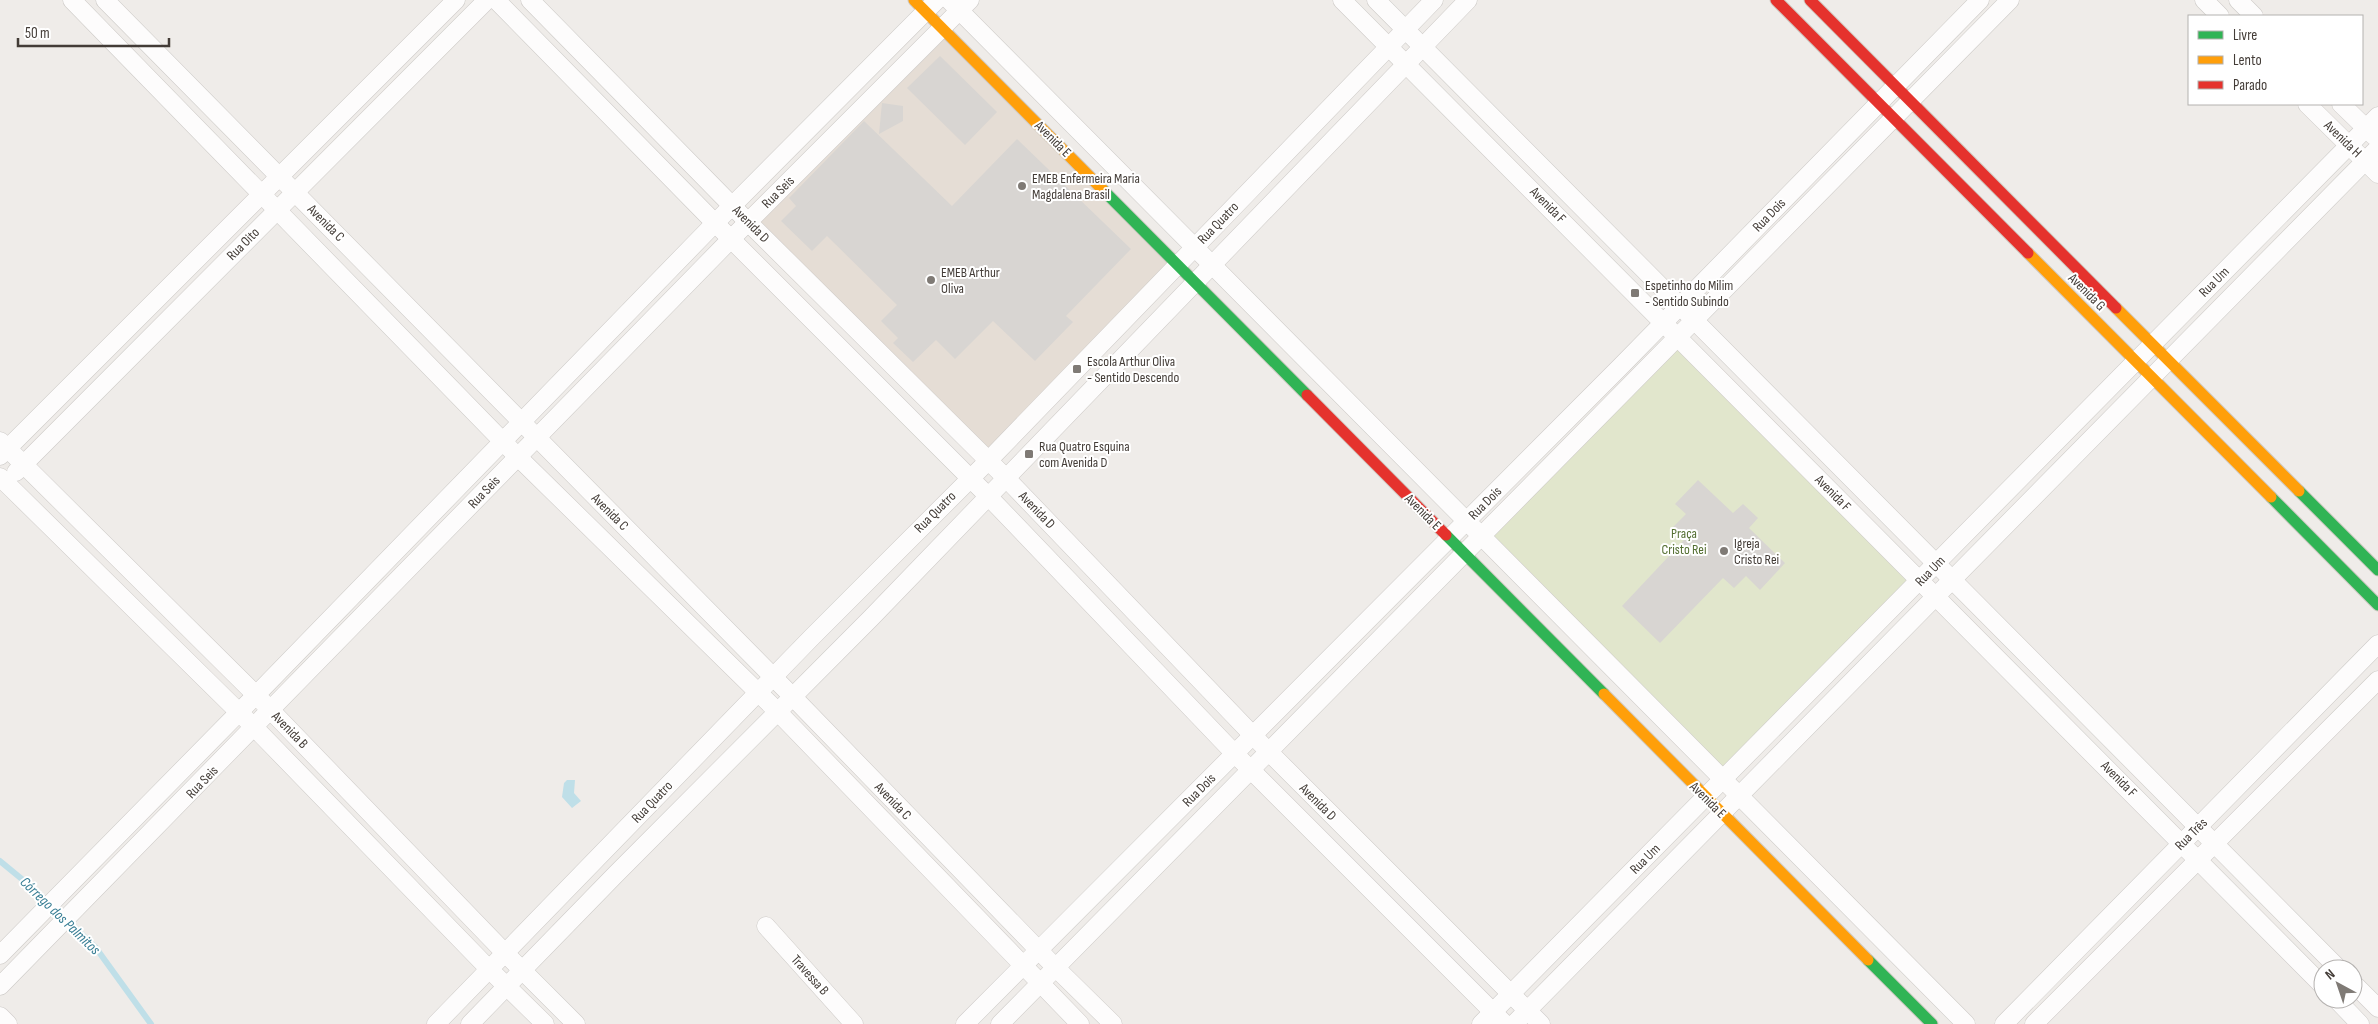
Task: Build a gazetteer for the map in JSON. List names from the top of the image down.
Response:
{
  "streets": {
    "street": [
      "Avenida E",
      "Avenida H",
      "Rua Seis",
      "Avenida F",
      "Rua Dois",
      "Avenida C",
      "Rua Quatro",
      "Avenida D",
      "Rua Oito",
      "Rua Um",
      "Avenida G",
      "Avenida B",
      "Rua Três",
      "Travessa B"
    ]
  },
  "crossings": [
    ["Avenida E", "Rua Seis"],
    ["Avenida E", "Rua Dois"],
    ["Avenida E", "Rua Quatro"],
    ["Avenida E", "Rua Um"],
    ["Avenida H", "Rua Um"],
    ["Rua Seis", "Avenida C"],
    ["Rua Seis", "Avenida D"],
    ["Rua Seis", "Avenida B"],
    ["Avenida F", "Rua Dois"],
    ["Avenida F", "Rua Quatro"],
    ["Avenida F", "Rua Um"],
    ["Avenida F", "Rua Três"],
    ["Rua Dois", "Avenida C"],
    ["Rua Dois", "Avenida D"],
    ["Rua Dois", "Avenida G"],
    ["Avenida C", "Rua Quatro"],
    ["Avenida C", "Rua Oito"],
    ["Rua Quatro", "Avenida D"],
    ["Rua Quatro", "Avenida B"],
    ["Avenida D", "Rua Um"],
    ["Rua Oito", "Avenida B"],
    ["Rua Um", "Avenida G"]
  ],
  "water": ["Córrego dos Palmitos"],
  "parks": ["Praça Cristo Rei"],
  "places": {
    "other": ["EMEB Enfermeira Maria Magdalena Brasil", "EMEB Arthur Oliva", "Igreja Cristo Rei"],
    "transit": ["Espetinho do Milim - Sentido Subindo", "Escola Arthur Oliva - Sentido Descendo", "Rua Quatro Esquina com Avenida D"]
  },
  "legend": ["Livre", "Lento", "Parado"],
  "scale_bar": "50 m",
  "north": "top left"
}
